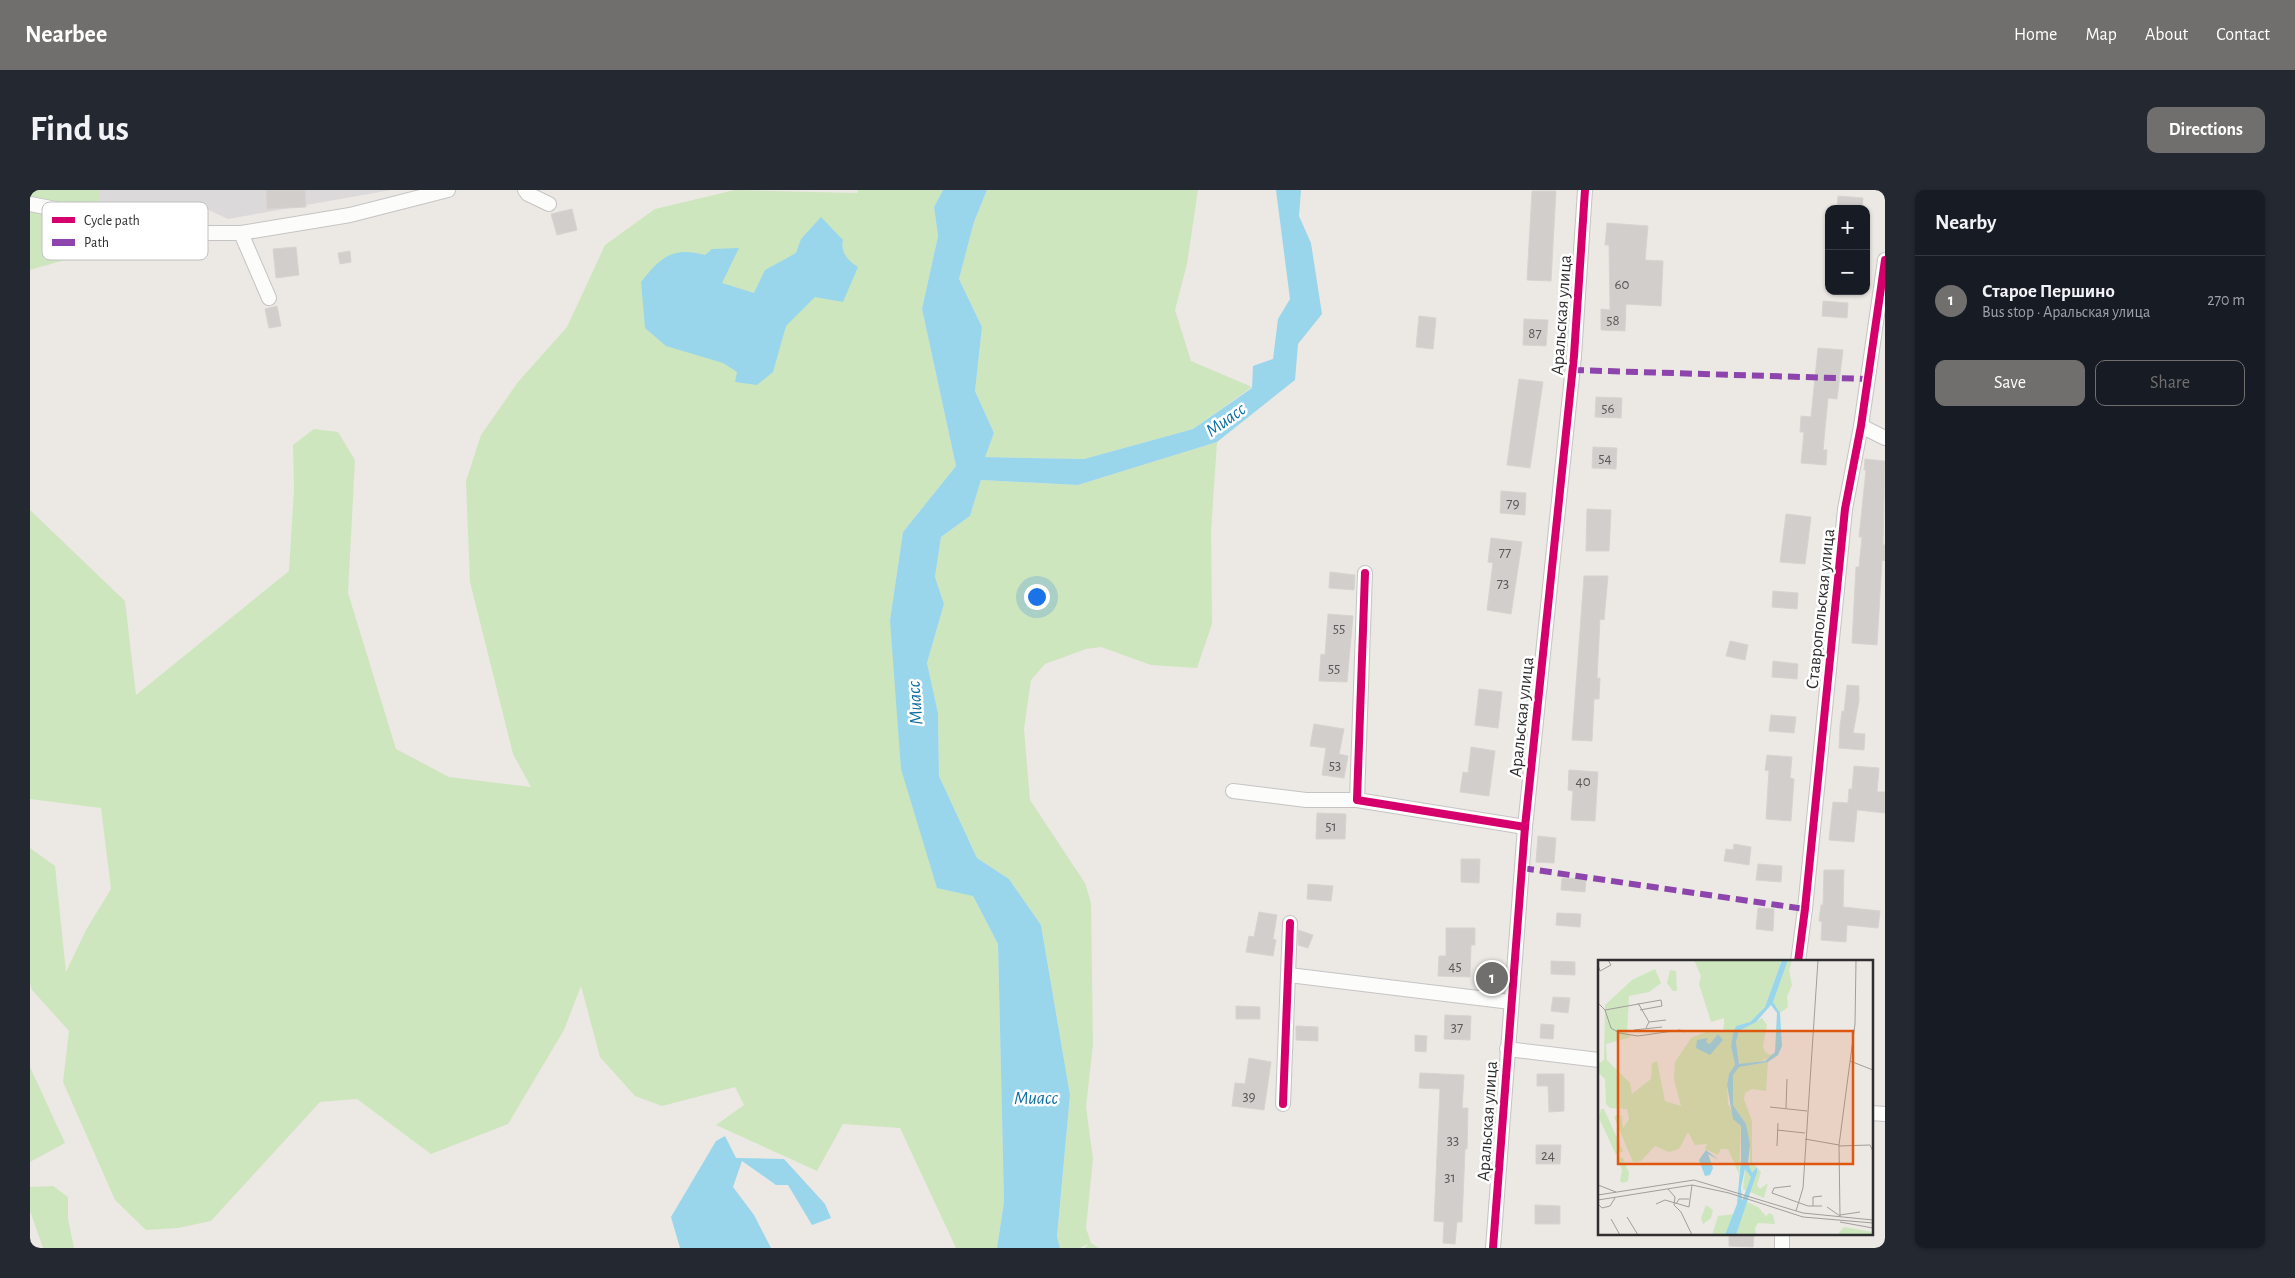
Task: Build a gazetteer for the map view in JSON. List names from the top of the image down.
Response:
{
  "streets": {
    "street": ["Аральская улица", "Ставропольская улица"]
  },
  "water": ["Миасс"],
  "house_numbers": [
    "60",
    "58",
    "87",
    "56",
    "54",
    "79",
    "77",
    "73",
    "55",
    "55",
    "53",
    "40",
    "51",
    "45",
    "37",
    "39",
    "33",
    "24",
    "31"
  ],
  "legend": ["Cycle path", "Path"],
  "page": {
    "header": "Nearbee",
    "nav": [
      "Home",
      "Map",
      "About",
      "Contact"
    ],
    "buttons": [
      "Directions",
      ["Save", "Share"]
    ],
    "title": "Find us",
    "heading": "Nearby",
    "map_buttons": ["+", "−"],
    "list": [
      {
        "mark": "1",
        "name": "Старое Першино",
        "note": "Bus stop · Аральская улица",
        "value": "270 m"
      }
    ],
    "pins": "1"
  }
}
